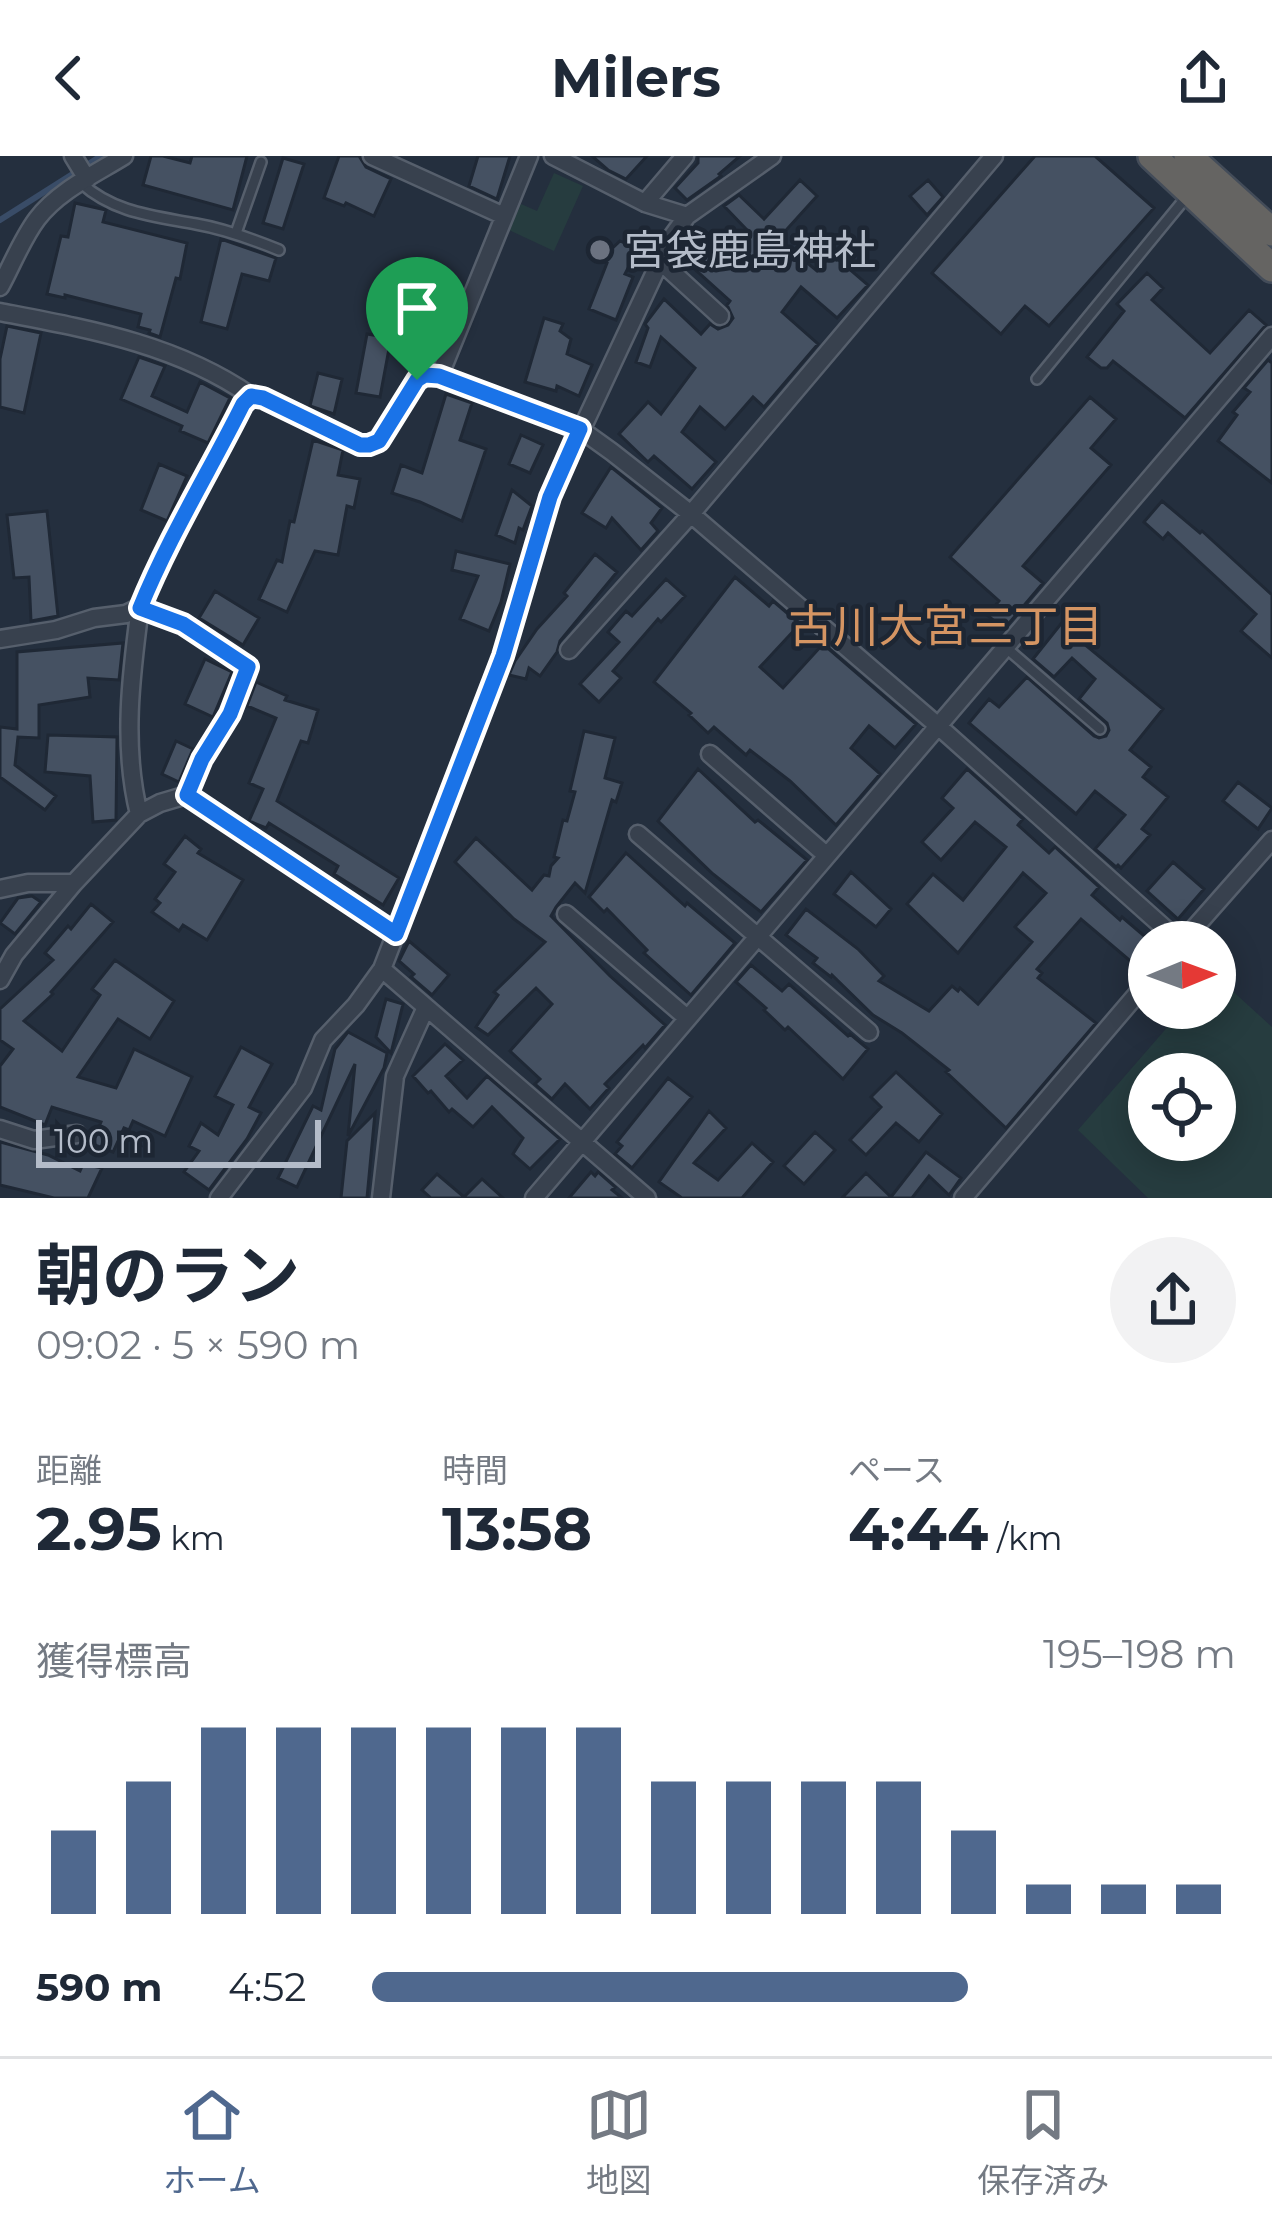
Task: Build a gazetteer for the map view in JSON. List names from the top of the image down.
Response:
{
  "districts": ["古川大宮三丁目"],
  "places": ["宮袋鹿島神社"],
  "scale_bar": "100 m",
  "north": "right",
  "page": {
    "header": "Milers",
    "scale": "100 m",
    "heading": ["朝のラン", "09:02 · 5 × 590 m"],
    "stats": [
      ["距離", "2.95 km"],
      ["時間", "13:58"],
      ["ペース", "4:44 /km"]
    ],
    "chart": ["獲得標高", "195–198 m"],
    "list": [
      {
        "name": "590 m",
        "note": "4:52"
      }
    ],
    "tabs": ["ホーム", "地図", "保存済み"]
  }
}
